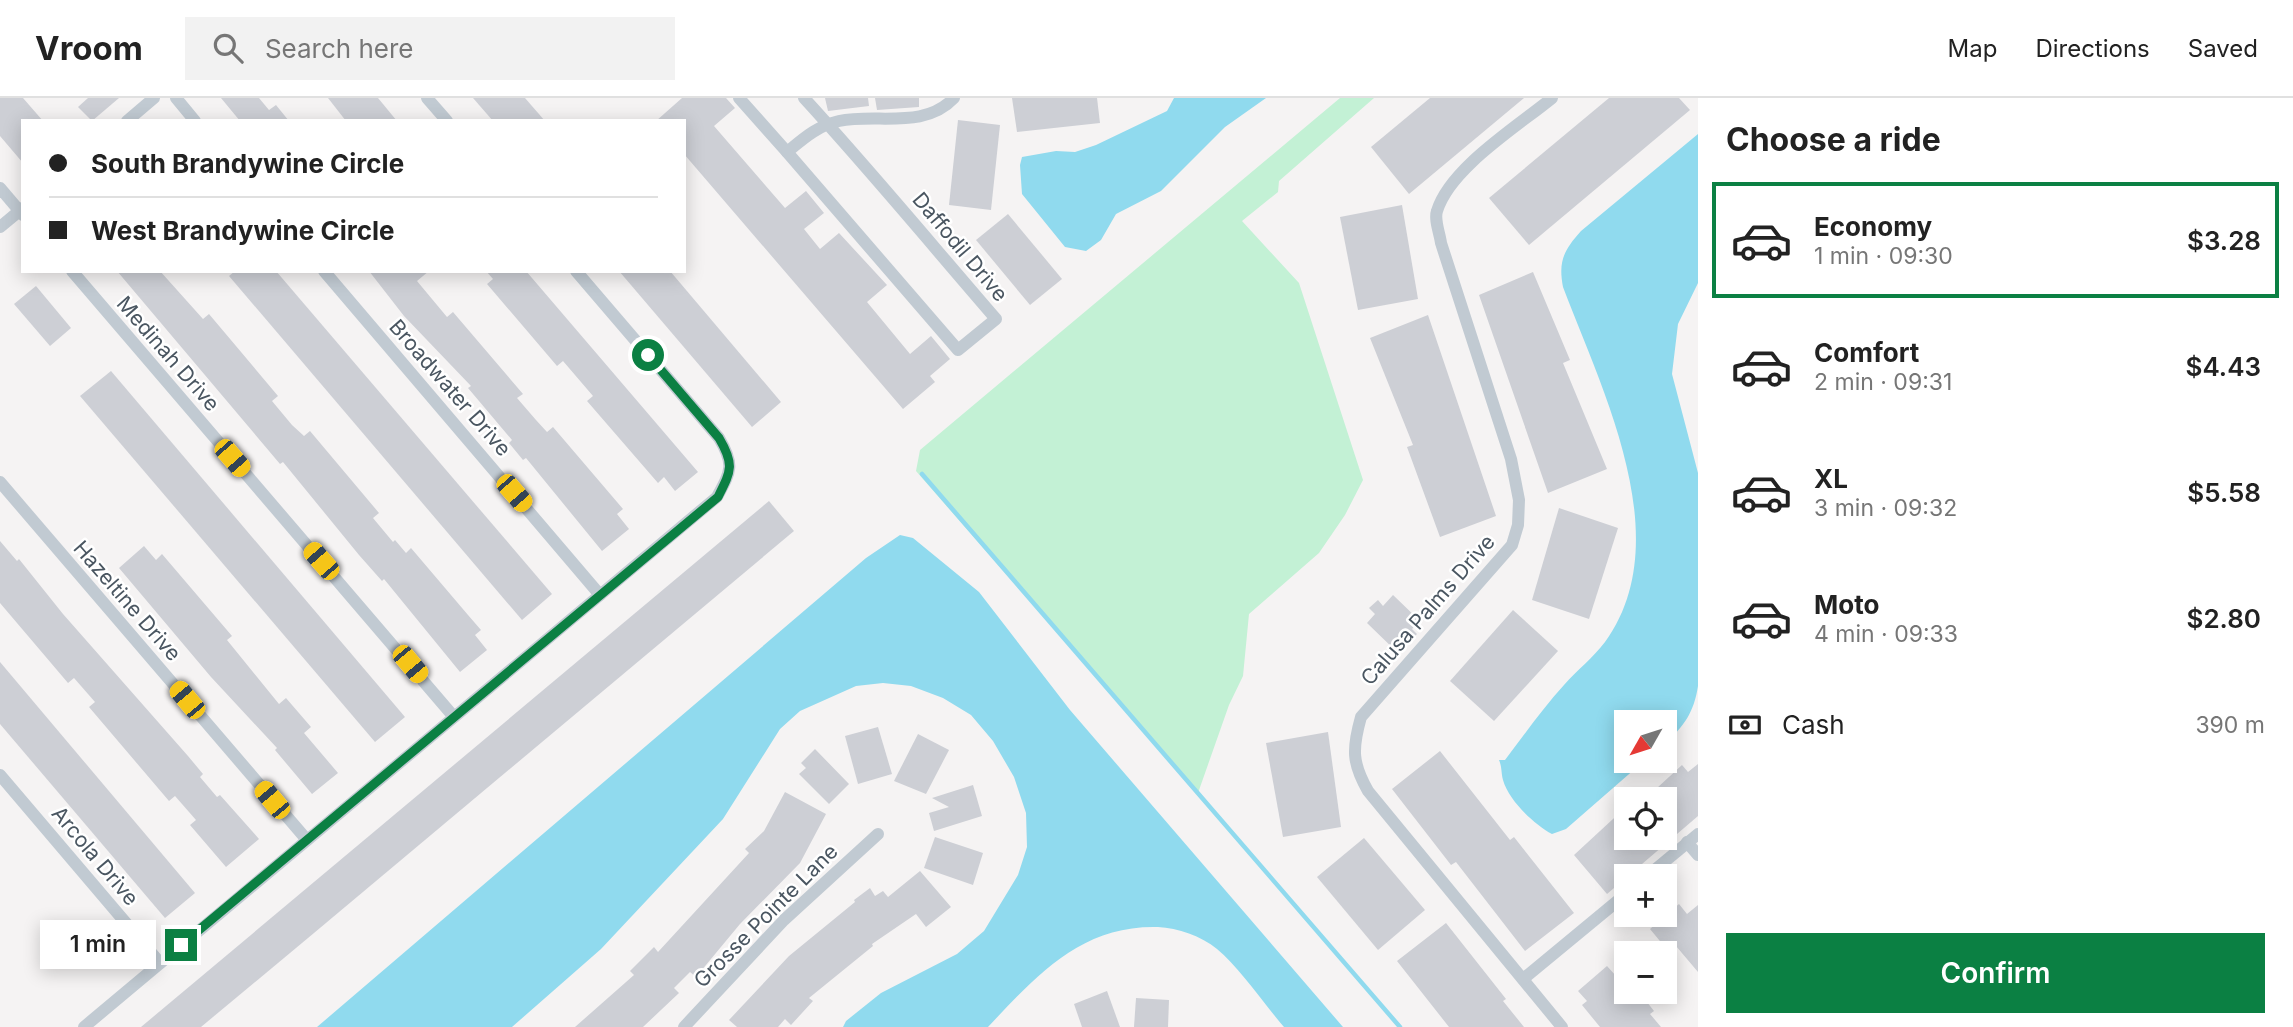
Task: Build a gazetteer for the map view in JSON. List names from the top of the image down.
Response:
{
  "streets": {
    "street": [
      "Daffodil Drive",
      "Medinah Drive",
      "Broadwater Drive",
      "Hazeltine Drive",
      "Calusa Palms Drive",
      "Arcola Drive",
      "Grosse Pointe Lane"
    ]
  },
  "north": "bottom left",
  "page": {
    "header": "Vroom",
    "search": "Search here",
    "nav": ["Map", "Directions", "Saved"],
    "heading": "Choose a ride",
    "banner": ["South Brandywine Circle", "West Brandywine Circle"],
    "list": [
      {
        "name": "Economy",
        "note": "1 min · 09:30",
        "value": "$3.28"
      },
      {
        "name": "Comfort",
        "note": "2 min · 09:31",
        "value": "$4.43"
      },
      {
        "name": "XL",
        "note": "3 min · 09:32",
        "value": "$5.58"
      },
      {
        "name": "Moto",
        "note": "4 min · 09:33",
        "value": "$2.80"
      }
    ],
    "pay": ["Cash", "390 m"],
    "map_buttons": ["+", "−"],
    "buttons": "Confirm",
    "bubble": "1 min"
  }
}
